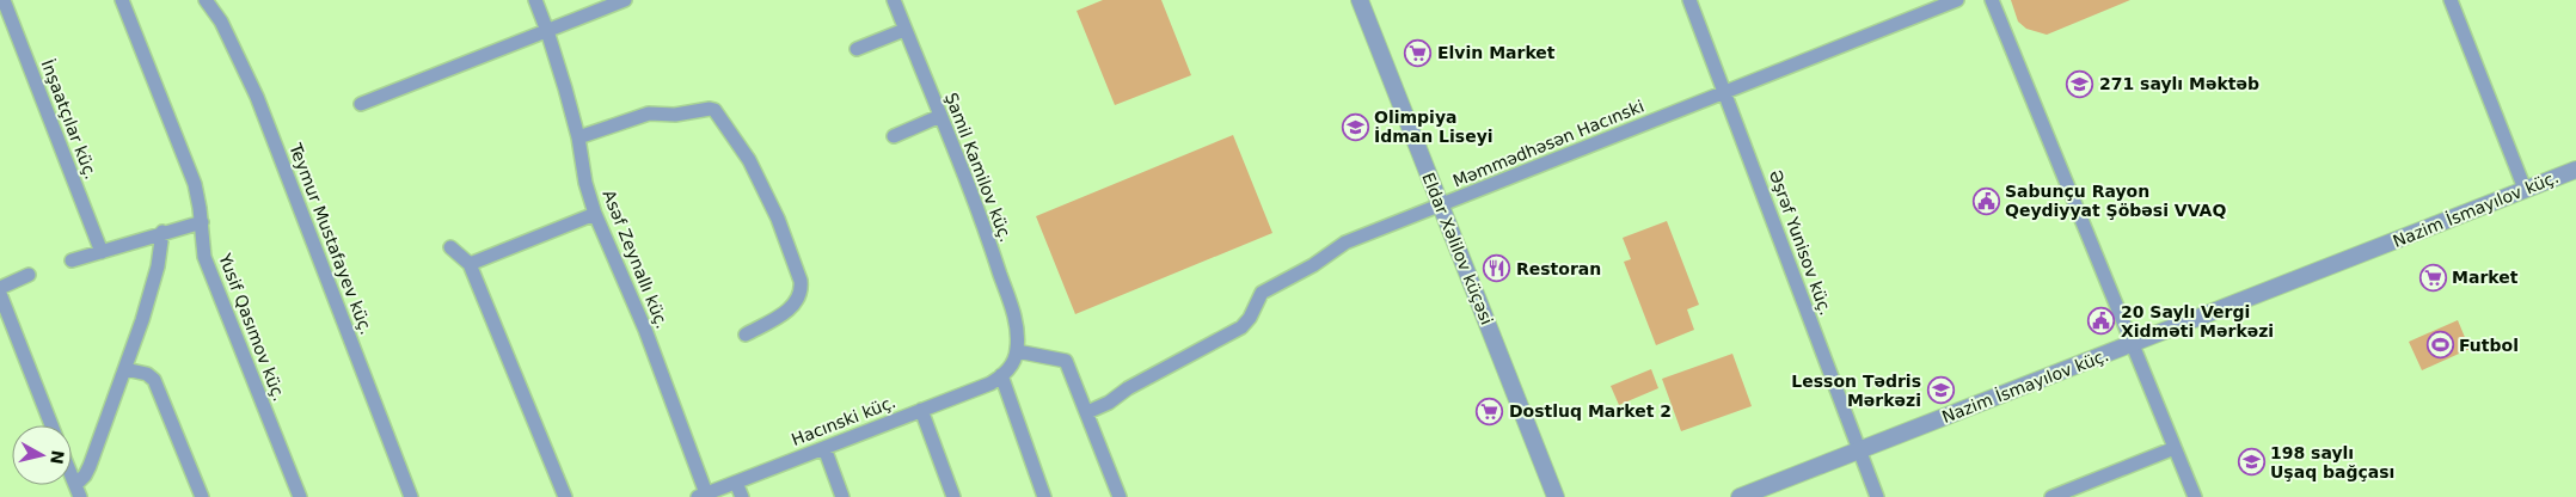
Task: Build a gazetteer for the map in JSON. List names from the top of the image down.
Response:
{
  "streets": {
    "street": [
      "İnşaatçılar küç.",
      "Məmmədhəsən Hacınski",
      "Şamil Kamilov küç.",
      "Nazim İsmayılov küç.",
      "Teymur Mustafayev küç.",
      "Əşrəf Yunisov küç.",
      "Eldar Xəlilov küçəsi",
      "Asəf Zeynallı küç.",
      "Yusif Qasımov küç.",
      "Hacınski küç."
    ]
  },
  "crossings": [
    ["Məmmədhəsən Hacınski", "Əşrəf Yunisov küç."],
    ["Məmmədhəsən Hacınski", "Eldar Xəlilov küçəsi"],
    ["Nazim İsmayılov küç.", "Əşrəf Yunisov küç."],
    ["Asəf Zeynallı küç.", "Hacınski küç."]
  ],
  "places": {
    "supermarket": ["Elvin Market", "Market", "Dostluq Market 2"],
    "school or university": [
      "271 saylı Məktəb",
      "Olimpiya İdman Liseyi",
      "Lesson Tədris Mərkəzi",
      "198 saylı Uşaq bağçası"
    ],
    "public building": ["Sabunçu Rayon Qeydiyyat Şöbəsi VVAQ", "20 Saylı Vergi Xidməti Mərkəzi"],
    "restaurant": ["Restoran"],
    "sports": ["Futbol"]
  },
  "north": "right"
}
